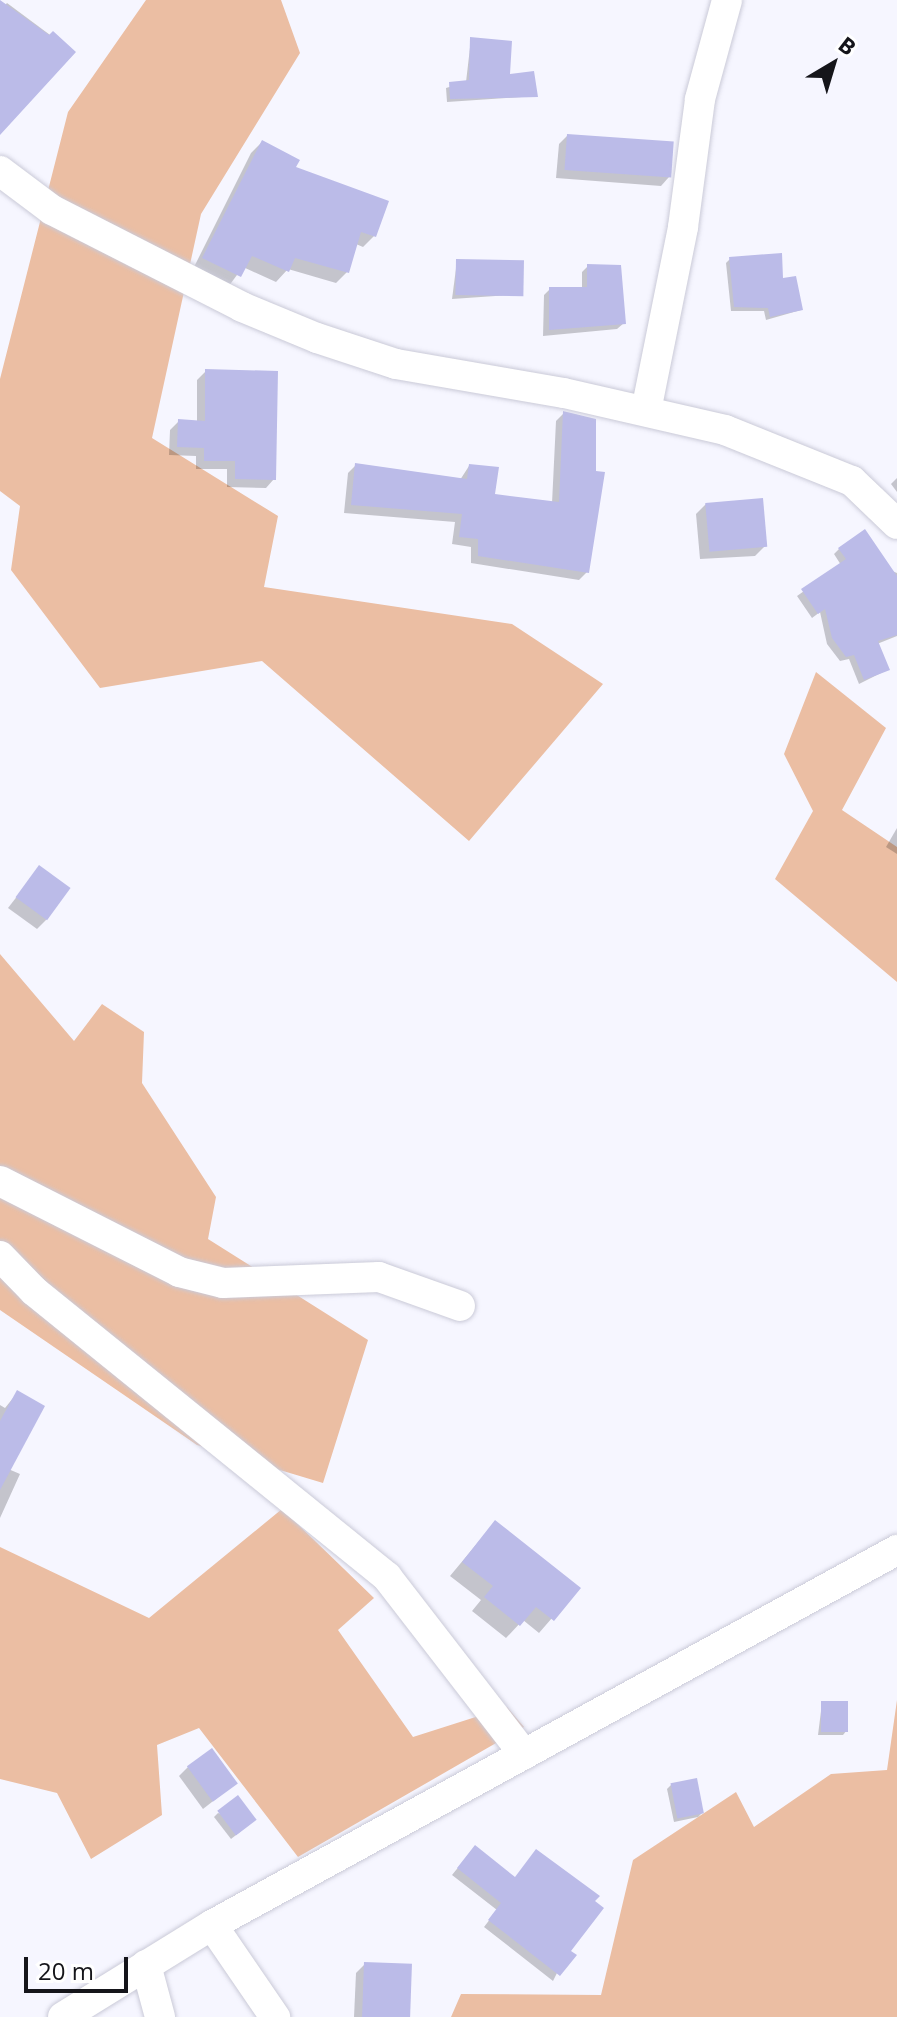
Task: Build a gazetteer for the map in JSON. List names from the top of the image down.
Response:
{
  "scale_bar": "20 m",
  "north": "top right"
}
